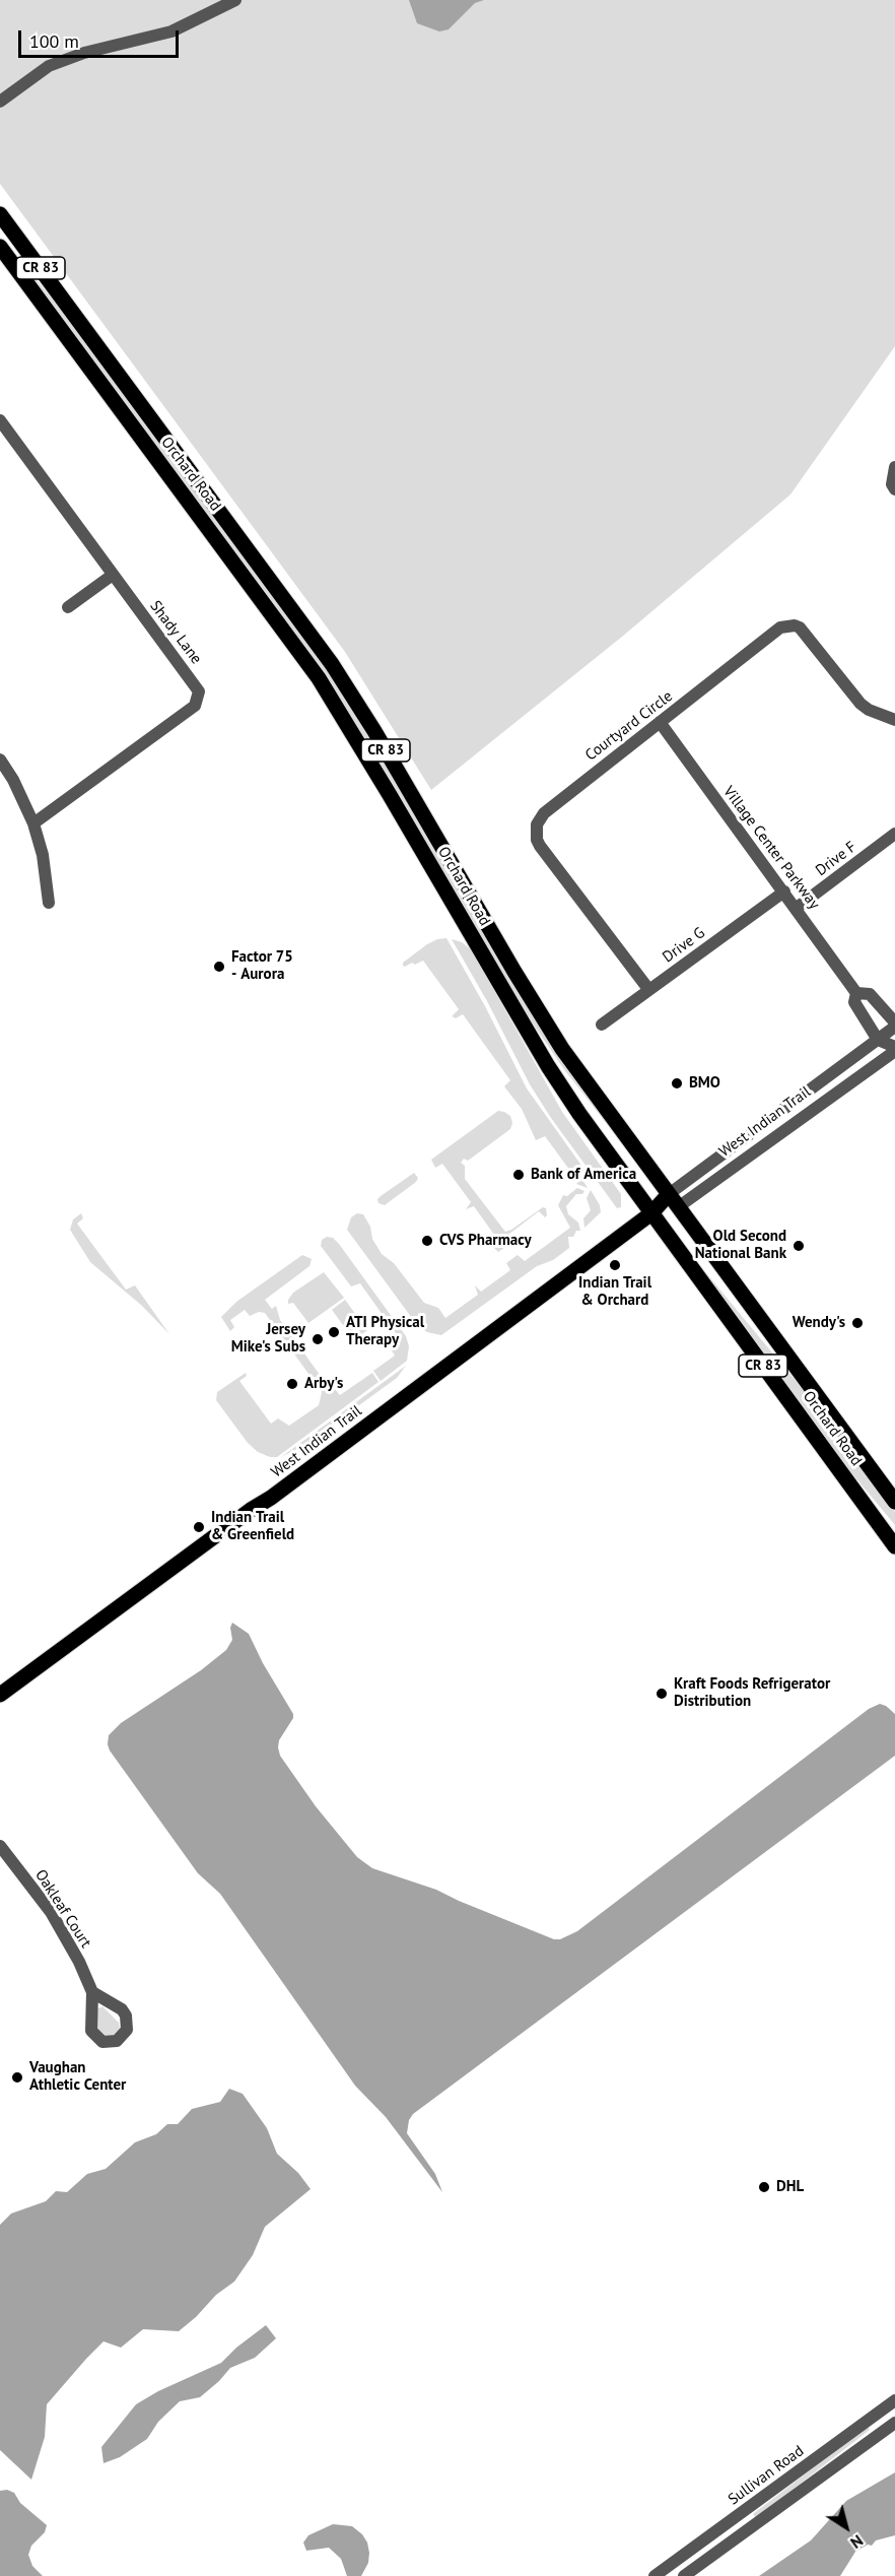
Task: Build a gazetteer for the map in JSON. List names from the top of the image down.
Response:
{
  "streets": {
    "main road": ["CR 83", "Orchard Road", "West Indian Trail"],
    "street": [
      "Shady Lane",
      "Courtyard Circle",
      "Village Center Parkway",
      "Drive F",
      "Drive G",
      "Oakleaf Court",
      "Sullivan Road"
    ]
  },
  "crossings": [
    ["Orchard Road", "West Indian Trail"],
    ["Courtyard Circle", "Village Center Parkway"],
    ["Courtyard Circle", "Drive G"],
    ["Village Center Parkway", "Drive F"],
    ["Village Center Parkway", "Drive G"],
    ["Village Center Parkway", "West Indian Trail"]
  ],
  "places": [
    "Factor 75 - Aurora",
    "BMO",
    "Bank of America",
    "CVS Pharmacy",
    "Old Second National Bank",
    "Indian Trail & Orchard",
    "Wendy's",
    "ATI Physical Therapy",
    "Jersey Mike's Subs",
    "Arby's",
    "Indian Trail & Greenfield",
    "Kraft Foods Refrigerator Distribution",
    "Vaughan Athletic Center",
    "DHL"
  ],
  "scale_bar": "100 m",
  "north": "bottom right"
}
